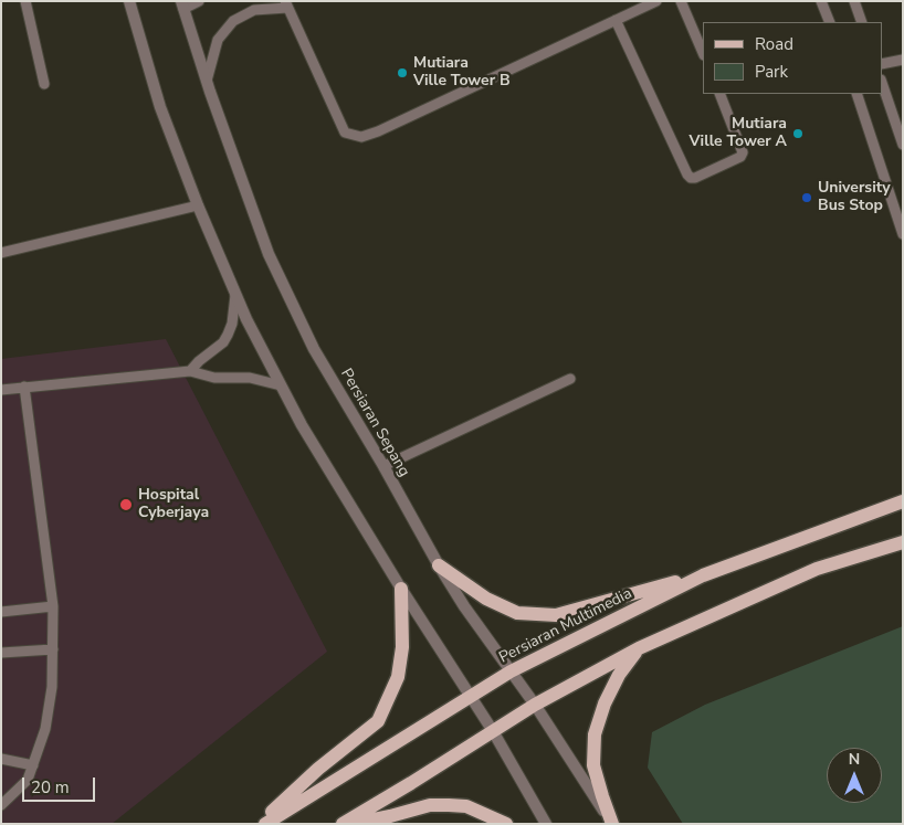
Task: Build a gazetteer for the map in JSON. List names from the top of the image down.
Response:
{
  "streets": {
    "main road": ["Persiaran Multimedia"],
    "street": ["Persiaran Sepang"]
  },
  "crossings": [
    ["Persiaran Sepang", "Persiaran Multimedia"]
  ],
  "places": [
    "Mutiara Ville Tower B",
    "Mutiara Ville Tower A",
    "University Bus Stop",
    "Hospital Cyberjaya"
  ],
  "legend": ["Road", "Park"],
  "scale_bar": "20 m",
  "north": "top"
}
